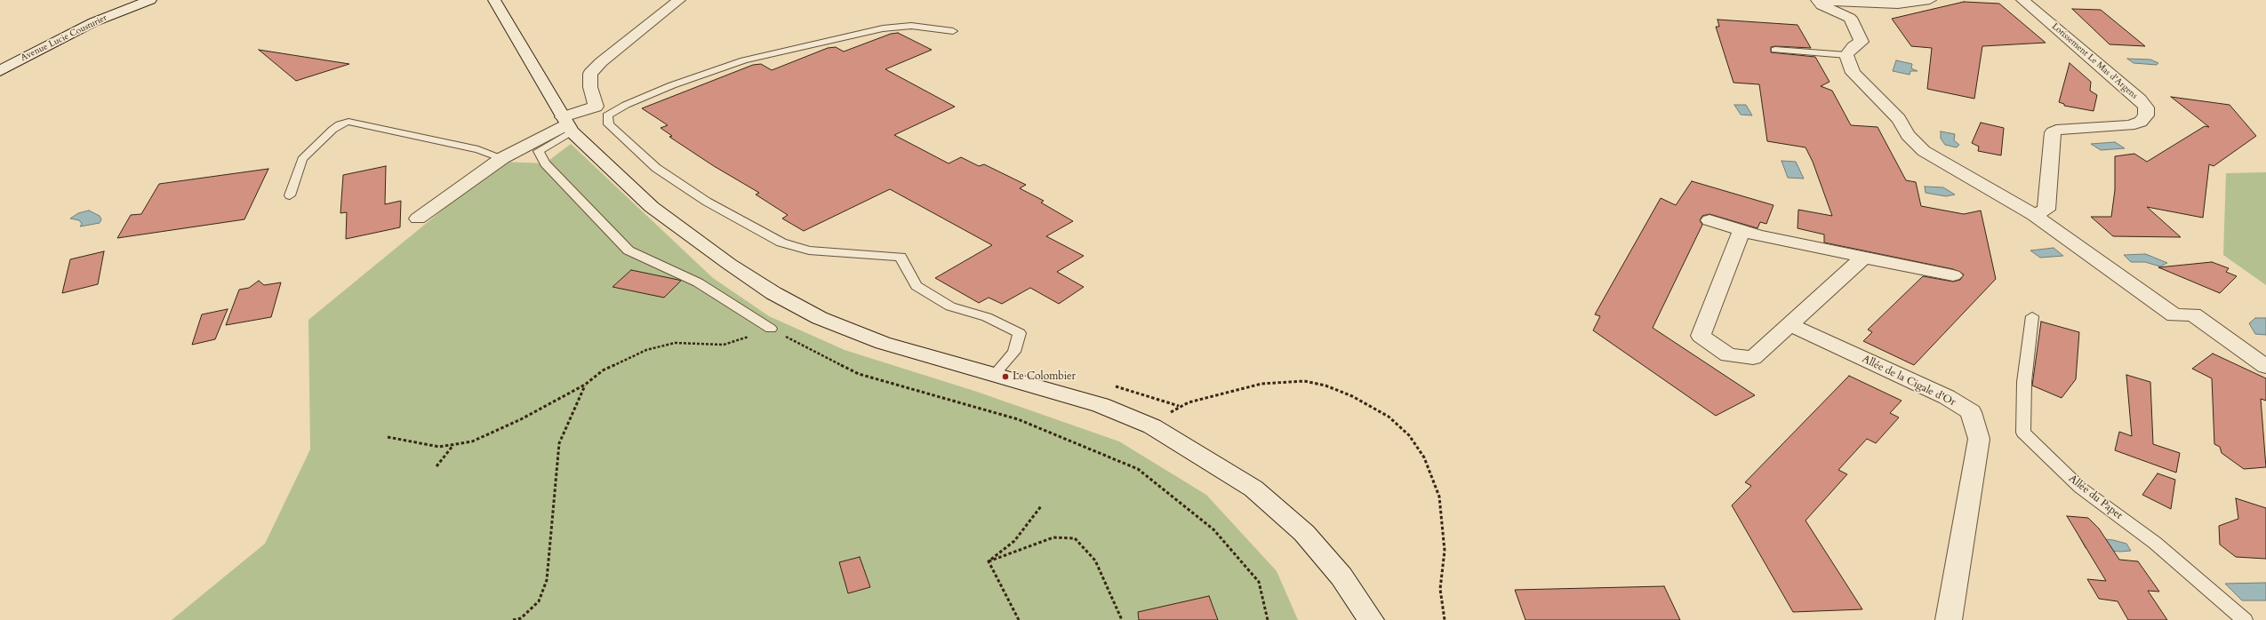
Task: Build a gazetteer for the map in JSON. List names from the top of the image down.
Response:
{
  "streets": {
    "street": ["Avenue Lucie Cousturier", "Lotissement Le Mas d'Argens", "Allée de la Cigale d'Or"],
    "lane": ["Allée du Papet"]
  },
  "places": ["Le Colombier"]
}
